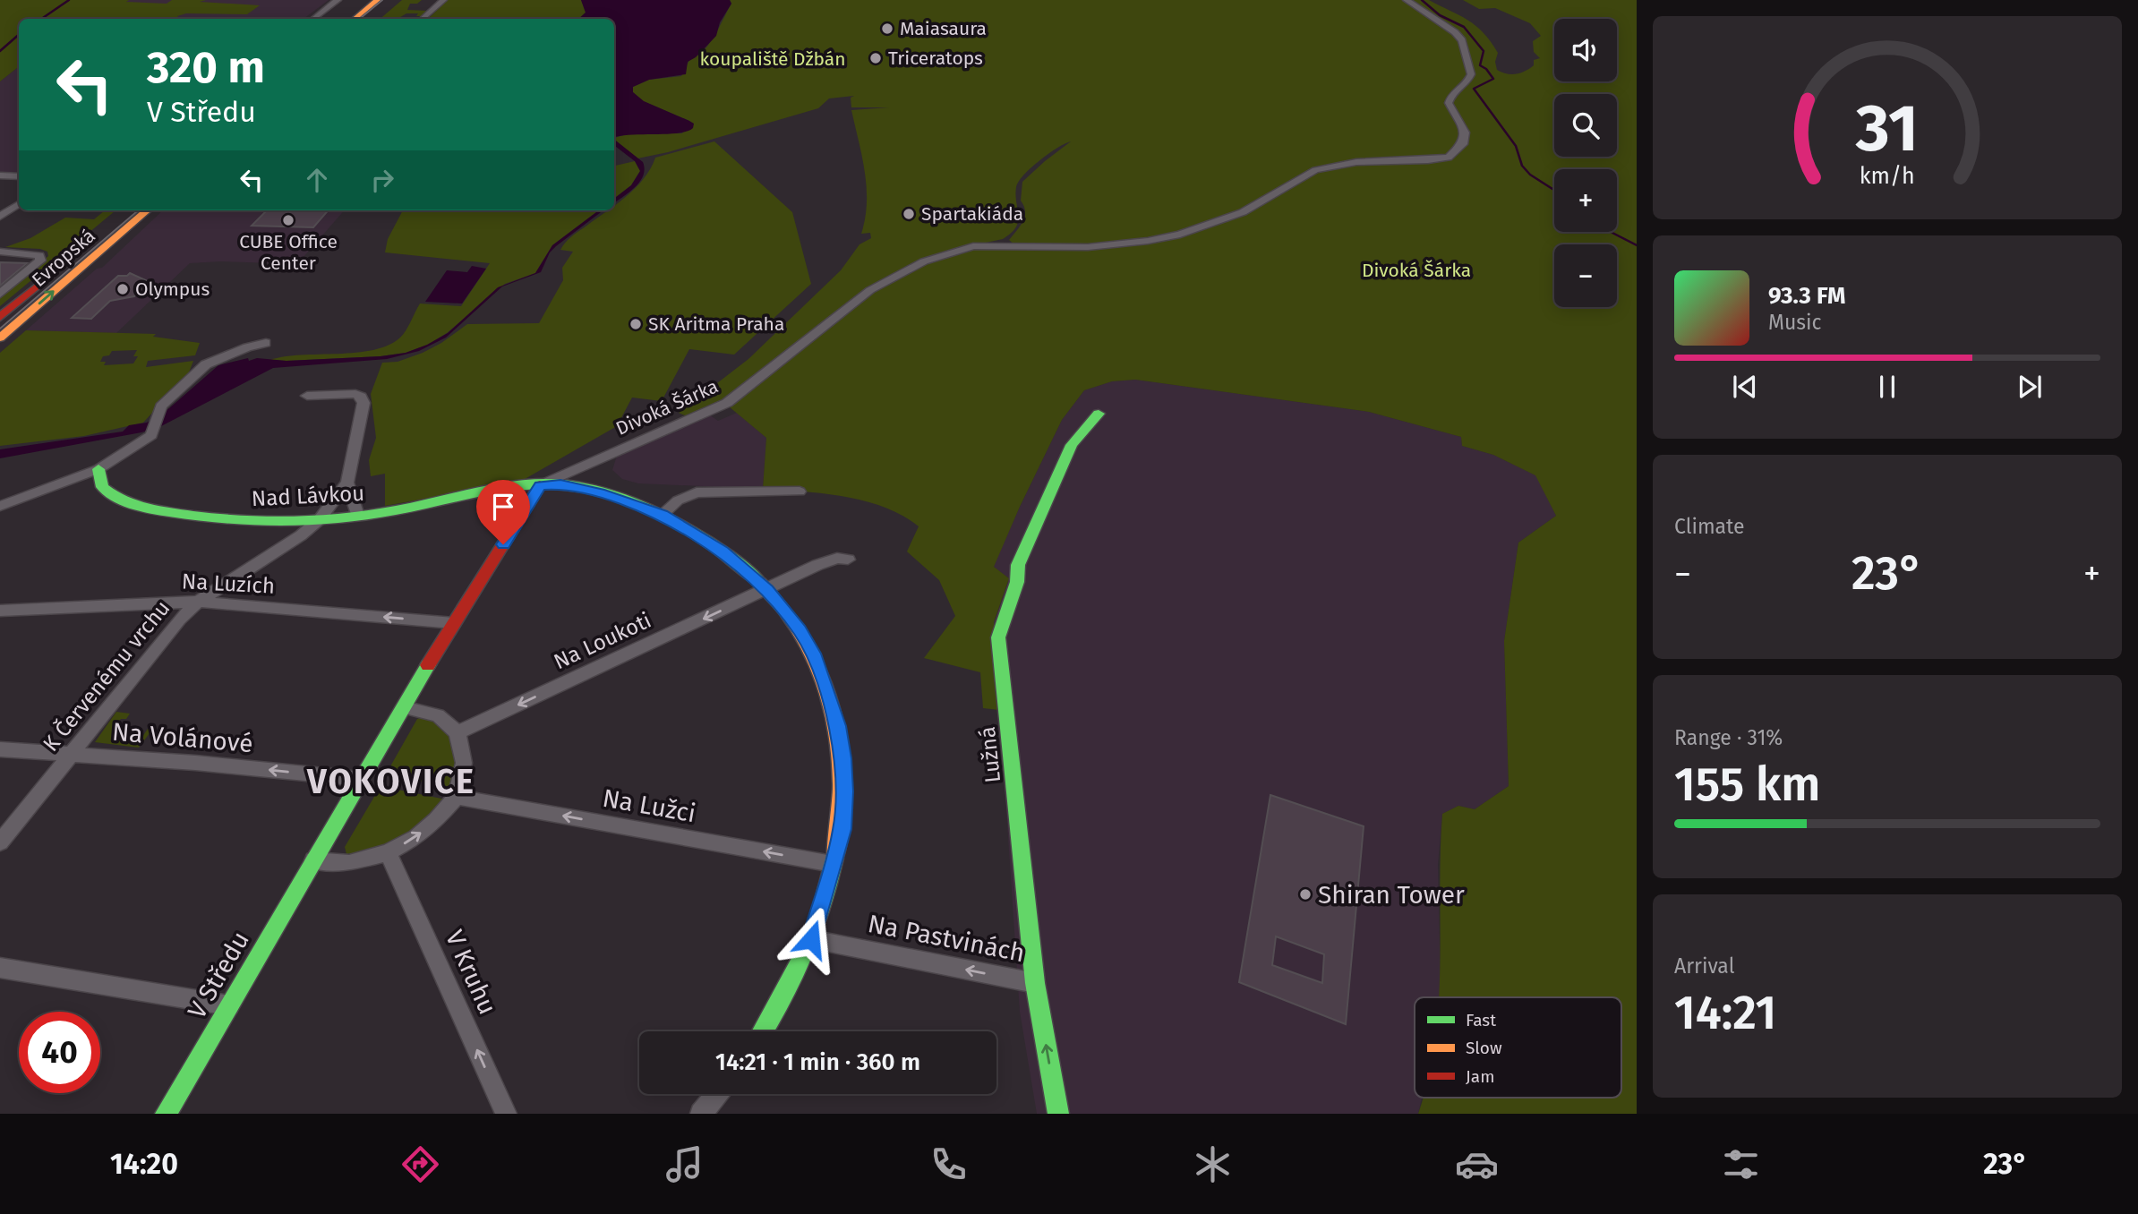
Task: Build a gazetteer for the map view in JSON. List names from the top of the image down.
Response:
{
  "streets": {
    "street": [
      "Evropská",
      "Divoká Šárka",
      "Nad Lávkou",
      "Na Luzích",
      "Na Loukoti",
      "K Červenému vrchu",
      "Na Volánové",
      "Lužná",
      "Na Lužci",
      "Na Pastvinách",
      "V Kruhu",
      "V Středu"
    ]
  },
  "crossings": [
    ["Divoká Šárka", "Nad Lávkou"],
    ["Divoká Šárka", "V Středu"],
    ["Nad Lávkou", "Na Loukoti"],
    ["Nad Lávkou", "K Červenému vrchu"],
    ["Nad Lávkou", "Na Lužci"],
    ["Nad Lávkou", "Na Pastvinách"],
    ["Nad Lávkou", "V Středu"],
    ["Na Luzích", "K Červenému vrchu"],
    ["Na Luzích", "V Středu"],
    ["K Červenému vrchu", "Na Volánové"],
    ["Na Volánové", "V Středu"],
    ["Lužná", "Na Pastvinách"]
  ],
  "one_way": [
    "Na Luzích",
    "Na Loukoti",
    "Na Volánové",
    "Na Lužci",
    "Na Pastvinách",
    "V Kruhu"
  ],
  "districts": ["VOKOVICE"],
  "parks": ["koupaliště Džbán", "Divoká Šárka"],
  "places": [
    "Maiasaura",
    "Triceratops",
    "Spartakiáda",
    "CUBE Office Center",
    "Olympus",
    "SK Aritma Praha",
    "Shiran Tower"
  ],
  "legend": ["Fast", "Slow", "Jam"],
  "page": {
    "map_buttons": ["+", "−"],
    "turn": ["320 m", "V Středu"],
    "song": ["93.3 FM", "Music"],
    "tile": [
      "Climate",
      ["Range · 31%", "155 km"],
      ["Arrival", "14:21"]
    ],
    "heat": ["−", "23°", "+"],
    "limit": "40",
    "trip": "14:21 · 1 min · 360 m",
    "tabs": ["14:20", "23°"],
    "gauge": ["31", "km/h"]
  }
}
